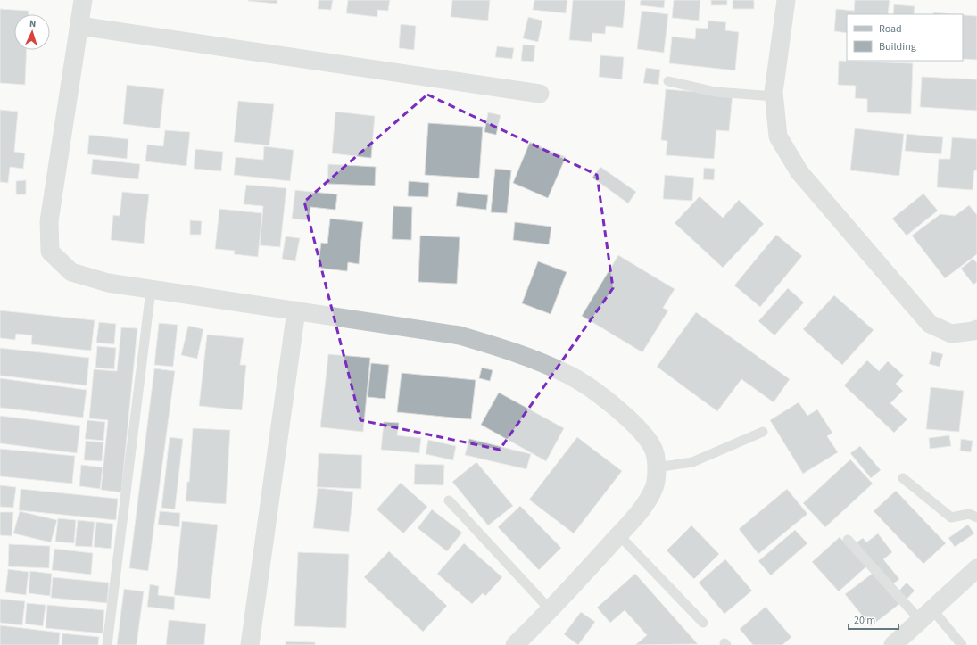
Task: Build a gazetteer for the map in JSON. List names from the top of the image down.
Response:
{
  "legend": ["Road", "Building"],
  "scale_bar": "20 m",
  "north": "top"
}
